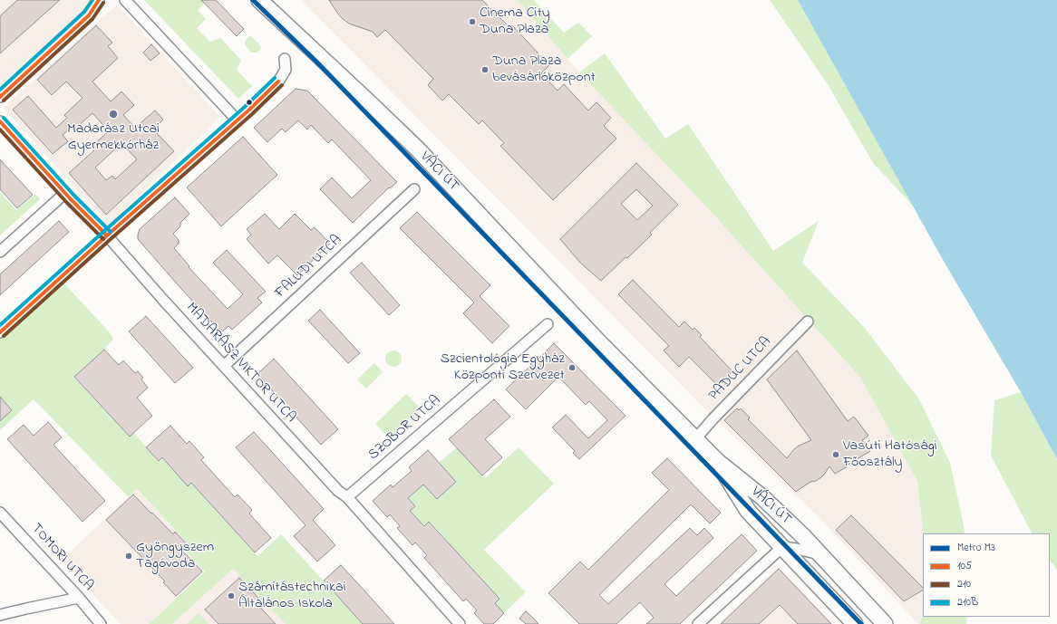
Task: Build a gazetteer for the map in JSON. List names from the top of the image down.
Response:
{
  "streets": {
    "main road": ["VÁCI ÚT"],
    "street": [
      "FALUDI UTCA",
      "MADARÁSZ VIKTOR UTCA",
      "PADUC UTCA",
      "SZOBOR UTCA",
      "TOMORI UTCA"
    ]
  },
  "crossings": [
    ["VÁCI ÚT", "PADUC UTCA"],
    ["FALUDI UTCA", "MADARÁSZ VIKTOR UTCA"],
    ["MADARÁSZ VIKTOR UTCA", "SZOBOR UTCA"]
  ],
  "places": [
    "Cinema City Duna Plaza",
    "Duna Plaza bevásárlóközpont",
    "Madarász Utcai Gyermekkórház",
    "Szcientológia Egyház Központi Szervezet",
    "Vasúti Hatósági Főosztály",
    "Gyöngyszem Tagóvoda",
    "Számítástechnikai Általános Iskola"
  ],
  "lines": [
    "metro line M3",
    "transit line 105",
    "transit line 210B",
    "transit line 210"
  ],
  "legend": [
    "Metro M3",
    "105",
    "210",
    "210B"
  ]
}
